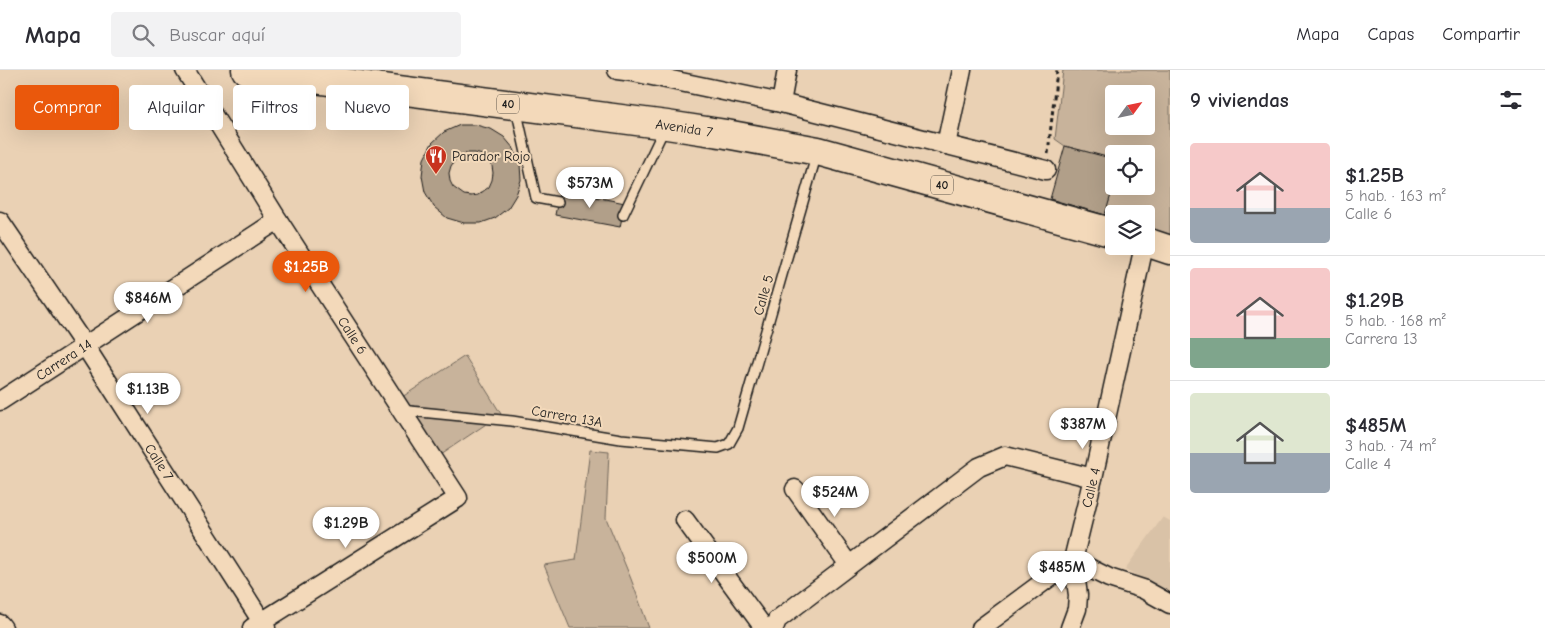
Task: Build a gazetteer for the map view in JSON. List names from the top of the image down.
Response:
{
  "streets": {
    "main road": ["40", "Avenida 7"],
    "street": [
      "Calle 6",
      "Carrera 14",
      "Calle 7",
      "Calle 4"
    ],
    "lane": ["Calle 5", "Carrera 13A"]
  },
  "crossings": [
    ["Avenida 7", "Calle 5"],
    ["Calle 5", "Carrera 13A"],
    ["Calle 6", "Carrera 14"],
    ["Calle 6", "Carrera 13A"],
    ["Calle 6", "Calle 7"],
    ["Carrera 14", "Calle 7"]
  ],
  "places": {
    "restaurant": ["Parador Rojo"]
  },
  "north": "top right",
  "page": {
    "header": "Mapa",
    "search": "Buscar aquí",
    "nav": ["Mapa", "Capas", "Compartir"],
    "heading": "9 viviendas",
    "chip": [
      "Comprar",
      "Alquilar",
      "Filtros",
      "Nuevo"
    ],
    "list": [
      {
        "name": "$1.25B",
        "note": "5 hab. · 163 m² · Calle 6"
      },
      {
        "name": "$1.29B",
        "note": "5 hab. · 168 m² · Carrera 13"
      },
      {
        "name": "$485M",
        "note": "3 hab. · 74 m² · Calle 4"
      }
    ],
    "price": [
      "$573M",
      "$1.25B",
      "$846M",
      "$1.13B",
      "$387M",
      "$524M",
      "$1.29B",
      "$500M",
      "$485M"
    ]
  }
}
